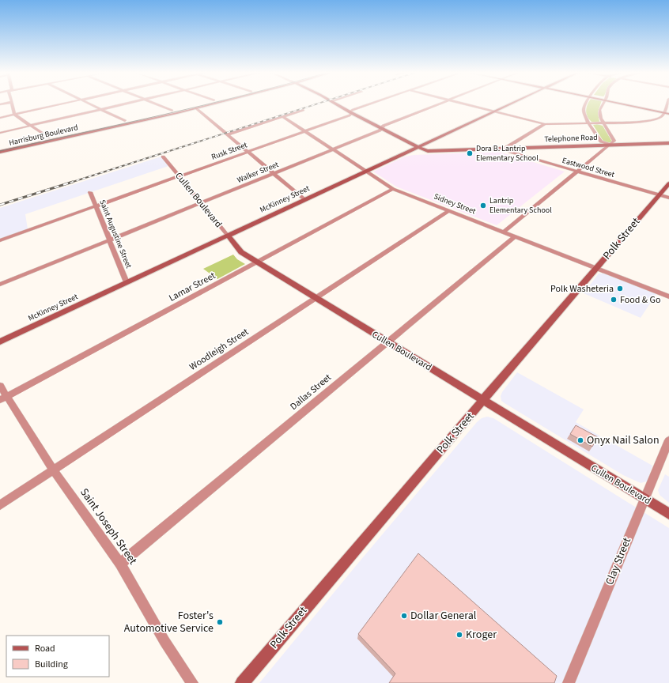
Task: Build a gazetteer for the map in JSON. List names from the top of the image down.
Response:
{
  "streets": {
    "main road": [
      "Harrisburg Boulevard",
      "Telephone Road",
      "McKinney Street",
      "Cullen Boulevard",
      "Polk Street"
    ],
    "street": [
      "Rusk Street",
      "Eastwood Street",
      "Walker Street",
      "Sidney Street",
      "Saint Augustine Street",
      "Lamar Street",
      "Woodleigh Street",
      "Dallas Street",
      "Saint Joseph Street",
      "Clay Street"
    ]
  },
  "crossings": [
    ["Telephone Road", "Eastwood Street"],
    ["Telephone Road", "McKinney Street"],
    ["Rusk Street", "Cullen Boulevard"],
    ["Rusk Street", "Sidney Street"],
    ["Rusk Street", "Saint Augustine Street"],
    ["Eastwood Street", "Polk Street"],
    ["Walker Street", "Cullen Boulevard"],
    ["Walker Street", "Sidney Street"],
    ["Walker Street", "Saint Augustine Street"],
    ["McKinney Street", "Cullen Boulevard"],
    ["McKinney Street", "Sidney Street"],
    ["McKinney Street", "Saint Augustine Street"],
    ["Cullen Boulevard", "Polk Street"],
    ["Cullen Boulevard", "Lamar Street"],
    ["Cullen Boulevard", "Woodleigh Street"],
    ["Cullen Boulevard", "Dallas Street"],
    ["Cullen Boulevard", "Clay Street"],
    ["Sidney Street", "Polk Street"],
    ["Sidney Street", "Lamar Street"],
    ["Sidney Street", "Woodleigh Street"],
    ["Sidney Street", "Dallas Street"],
    ["Lamar Street", "Saint Joseph Street"],
    ["Woodleigh Street", "Saint Joseph Street"],
    ["Dallas Street", "Saint Joseph Street"]
  ],
  "places": [
    "Dora B. Lantrip Elementary School",
    "Lantrip Elementary School",
    "Polk Washeteria",
    "Food & Go",
    "Onyx Nail Salon",
    "Dollar General",
    "Foster's Automotive Service",
    "Kroger"
  ],
  "legend": ["Road", "Building"]
}
